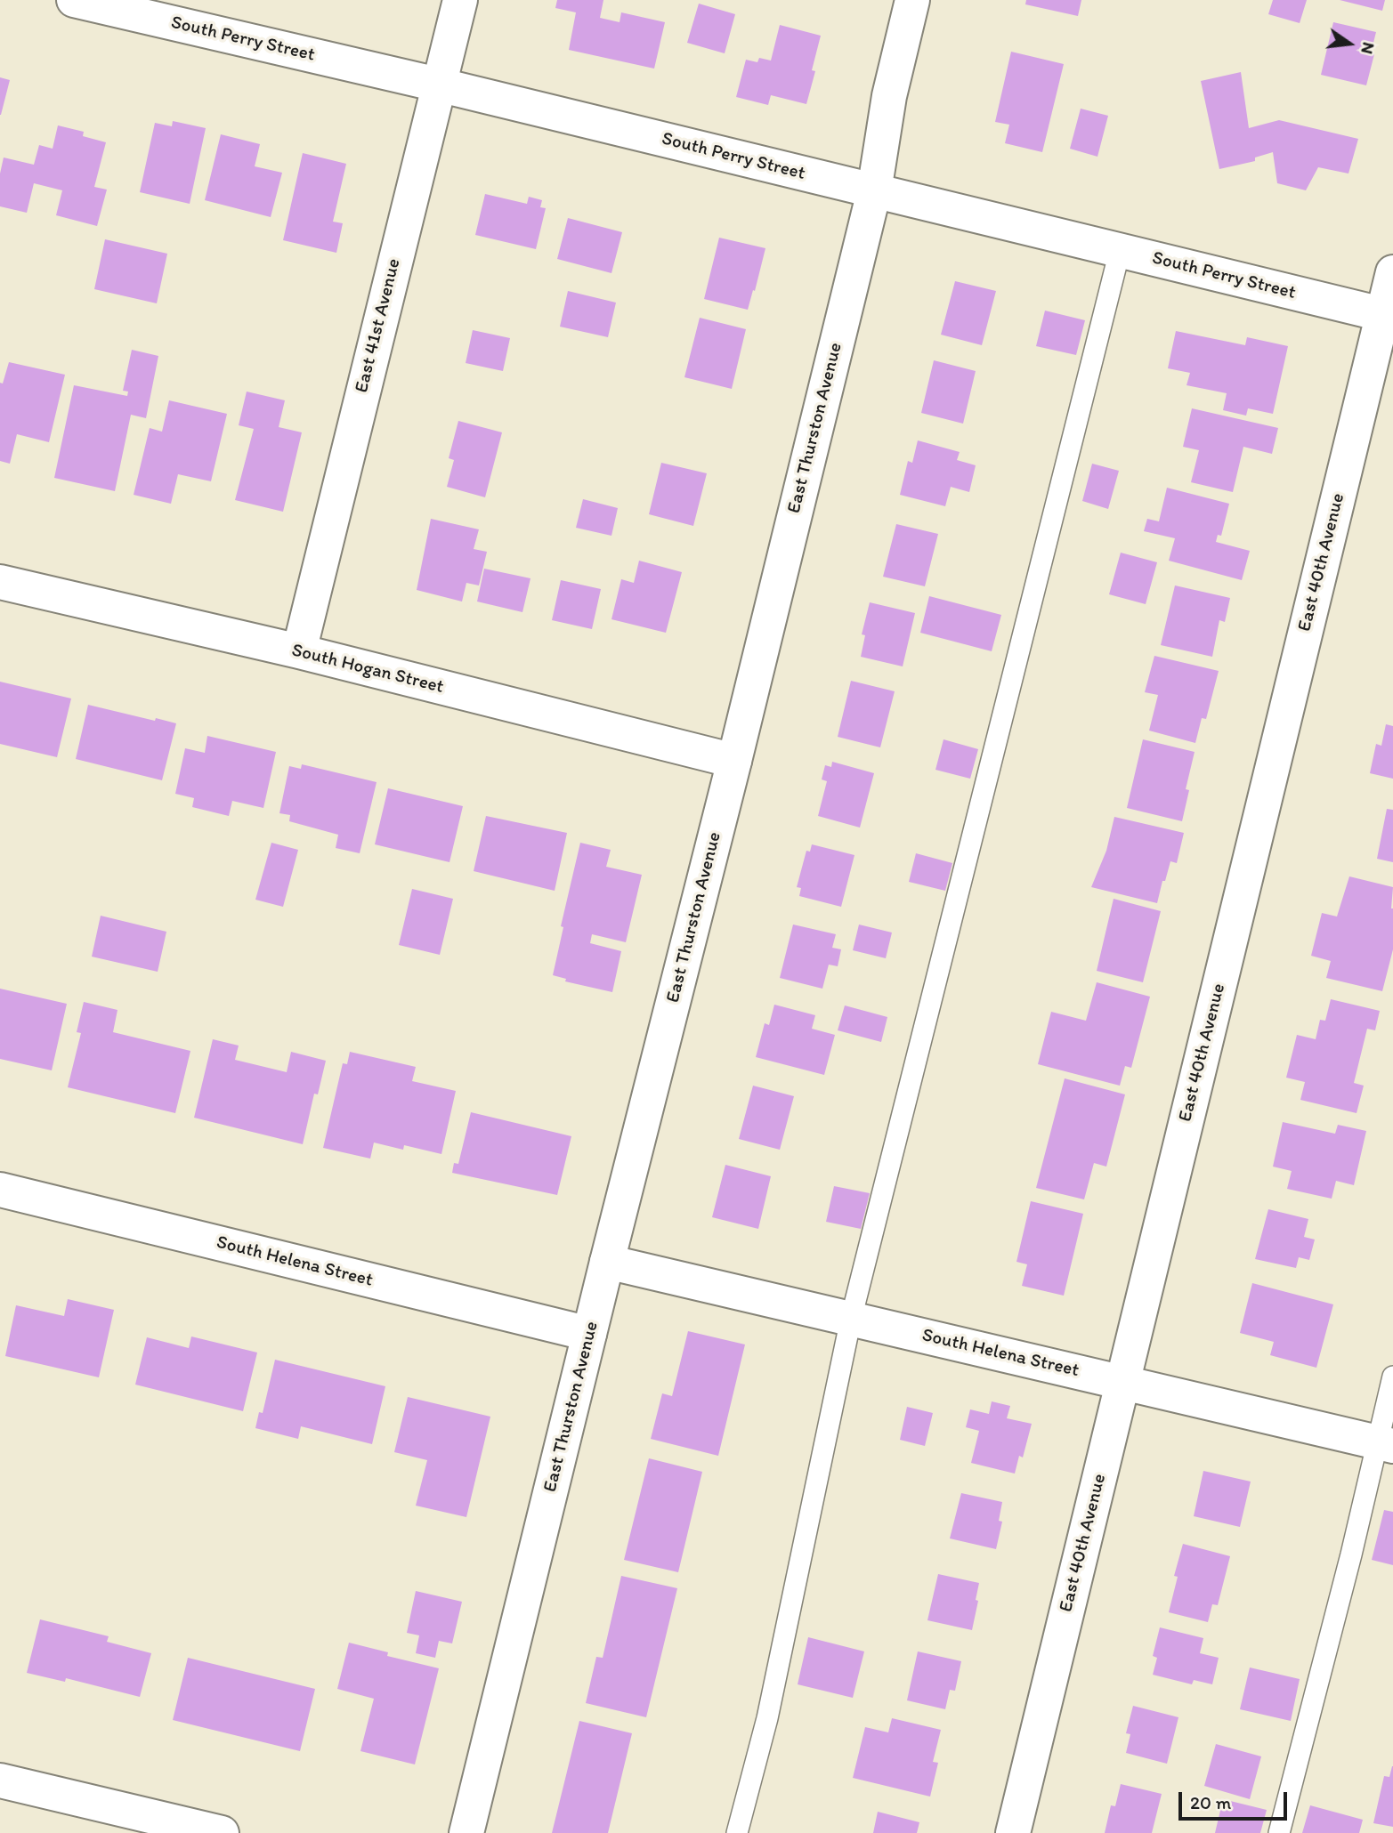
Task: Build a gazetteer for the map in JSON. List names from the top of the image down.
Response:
{
  "streets": {
    "street": [
      "South Perry Street",
      "East 41st Avenue",
      "East Thurston Avenue",
      "East 40th Avenue",
      "South Hogan Street",
      "South Helena Street"
    ]
  },
  "crossings": [
    ["South Perry Street", "East 41st Avenue"],
    ["South Perry Street", "East Thurston Avenue"],
    ["South Perry Street", "East 40th Avenue"],
    ["East 41st Avenue", "South Hogan Street"],
    ["East Thurston Avenue", "South Hogan Street"],
    ["East Thurston Avenue", "South Helena Street"],
    ["East 40th Avenue", "South Helena Street"]
  ],
  "scale_bar": "20 m",
  "north": "right"
}
